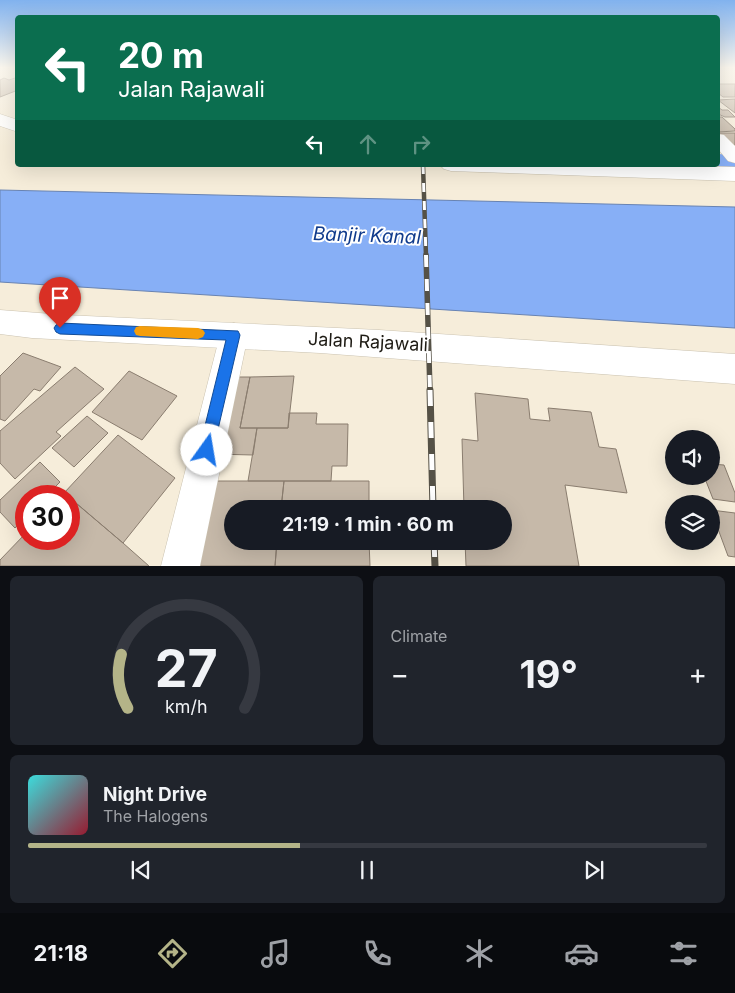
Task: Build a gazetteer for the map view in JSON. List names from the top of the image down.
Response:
{
  "streets": {
    "street": ["Jalan Rajawali"]
  },
  "water": ["Banjir Kanal"],
  "page": {
    "turn": ["20 m", "Jalan Rajawali"],
    "limit": "30",
    "trip": "21:19 · 1 min · 60 m",
    "tile": "Climate",
    "heat": ["−", "19°", "+"],
    "song": ["Night Drive", "The Halogens"],
    "tabs": "21:18",
    "gauge": ["27", "km/h"]
  }
}
